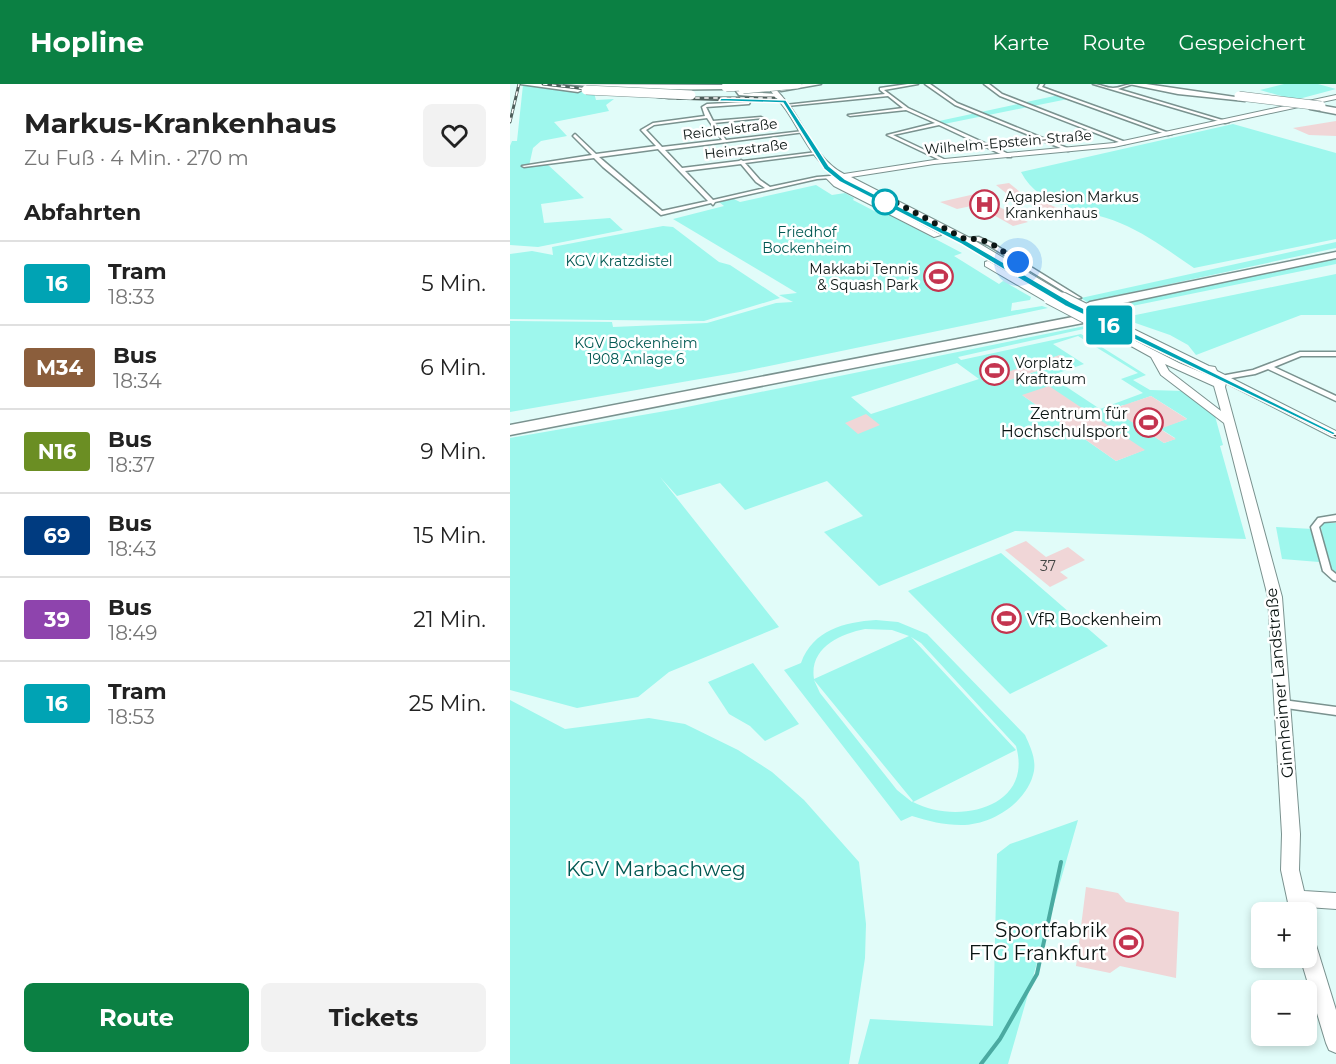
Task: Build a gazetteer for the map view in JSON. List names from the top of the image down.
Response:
{
  "streets": {
    "main road": ["Wilhelm-Epstein-Straße", "Ginnheimer Landstraße"],
    "street": ["Reichelstraße", "Heinzstraße"]
  },
  "parks": [
    "Friedhof Bockenheim",
    "KGV Kratzdistel",
    "KGV Bockenheim 1908 Anlage 6",
    "KGV Marbachweg"
  ],
  "places": {
    "hospital": ["Agaplesion Markus Krankenhaus"],
    "sports": [
      "Makkabi Tennis & Squash Park",
      "Vorplatz Kraftraum",
      "Zentrum für Hochschulsport",
      "VfR Bockenheim",
      "Sportfabrik FTG Frankfurt"
    ]
  },
  "lines": ["tram line 16"],
  "house_numbers": ["37"],
  "page": {
    "header": "Hopline",
    "nav": ["Karte", "Route", "Gespeichert"],
    "heading": [
      ["Markus-Krankenhaus", "Zu Fuß · 4 Min. · 270 m"],
      "Abfahrten"
    ],
    "on_map": "16",
    "list": [
      {
        "mark": "16",
        "name": "Tram",
        "note": "18:33",
        "value": "5 Min."
      },
      {
        "mark": "M34",
        "name": "Bus",
        "note": "18:34",
        "value": "6 Min."
      },
      {
        "mark": "N16",
        "name": "Bus",
        "note": "18:37",
        "value": "9 Min."
      },
      {
        "mark": "69",
        "name": "Bus",
        "note": "18:43",
        "value": "15 Min."
      },
      {
        "mark": "39",
        "name": "Bus",
        "note": "18:49",
        "value": "21 Min."
      },
      {
        "mark": "16",
        "name": "Tram",
        "note": "18:53",
        "value": "25 Min."
      }
    ],
    "map_buttons": ["+", "−"],
    "buttons": ["Route", "Tickets"]
  }
}
